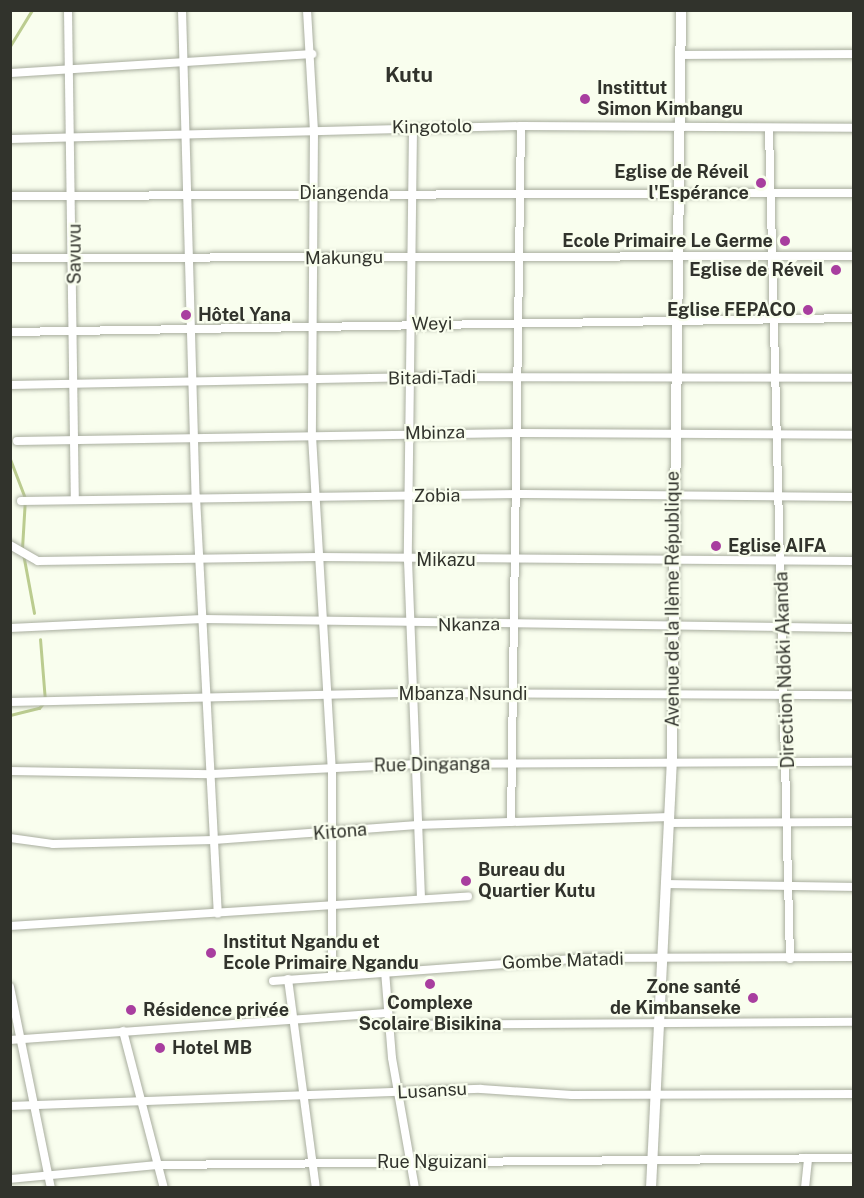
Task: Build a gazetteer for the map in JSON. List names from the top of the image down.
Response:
{
  "streets": {
    "street": [
      "Kingotolo",
      "Diangenda",
      "Savuvu",
      "Makungu",
      "Weyi",
      "Bitadi-Tadi",
      "Mbinza",
      "Zobia",
      "Mikazu",
      "Avenue de la IIème République",
      "Nkanza",
      "Direction Ndoki Akanda",
      "Mbanza Nsundi",
      "Rue Dinganga",
      "Kitona",
      "Gombe Matadi",
      "Lusansu",
      "Rue Nguizani"
    ]
  },
  "crossings": [
    ["Kingotolo", "Savuvu"],
    ["Kingotolo", "Avenue de la IIème République"],
    ["Kingotolo", "Direction Ndoki Akanda"],
    ["Diangenda", "Savuvu"],
    ["Diangenda", "Avenue de la IIème République"],
    ["Diangenda", "Direction Ndoki Akanda"],
    ["Savuvu", "Makungu"],
    ["Savuvu", "Weyi"],
    ["Savuvu", "Bitadi-Tadi"],
    ["Savuvu", "Mbinza"],
    ["Savuvu", "Zobia"],
    ["Makungu", "Avenue de la IIème République"],
    ["Makungu", "Direction Ndoki Akanda"],
    ["Weyi", "Avenue de la IIème République"],
    ["Weyi", "Direction Ndoki Akanda"],
    ["Bitadi-Tadi", "Avenue de la IIème République"],
    ["Bitadi-Tadi", "Direction Ndoki Akanda"],
    ["Mbinza", "Avenue de la IIème République"],
    ["Mbinza", "Direction Ndoki Akanda"],
    ["Zobia", "Avenue de la IIème République"],
    ["Zobia", "Direction Ndoki Akanda"],
    ["Mikazu", "Avenue de la IIème République"],
    ["Mikazu", "Direction Ndoki Akanda"],
    ["Avenue de la IIème République", "Nkanza"],
    ["Avenue de la IIème République", "Mbanza Nsundi"],
    ["Avenue de la IIème République", "Rue Dinganga"],
    ["Avenue de la IIème République", "Kitona"],
    ["Avenue de la IIème République", "Gombe Matadi"],
    ["Avenue de la IIème République", "Lusansu"],
    ["Avenue de la IIème République", "Rue Nguizani"],
    ["Nkanza", "Direction Ndoki Akanda"],
    ["Direction Ndoki Akanda", "Mbanza Nsundi"],
    ["Direction Ndoki Akanda", "Rue Dinganga"],
    ["Direction Ndoki Akanda", "Kitona"],
    ["Direction Ndoki Akanda", "Gombe Matadi"]
  ],
  "districts": ["Kutu"],
  "places": [
    "Instittut Simon Kimbangu",
    "Eglise de Réveil l'Espérance",
    "Ecole Primaire Le Germe",
    "Eglise de Réveil",
    "Eglise FEPACO",
    "Hôtel Yana",
    "Eglise AIFA",
    "Bureau du Quartier Kutu",
    "Institut Ngandu et Ecole Primaire Ngandu",
    "Complexe Scolaire Bisikina",
    "Zone santé de Kimbanseke",
    "Résidence privée",
    "Hotel MB"
  ]
}
